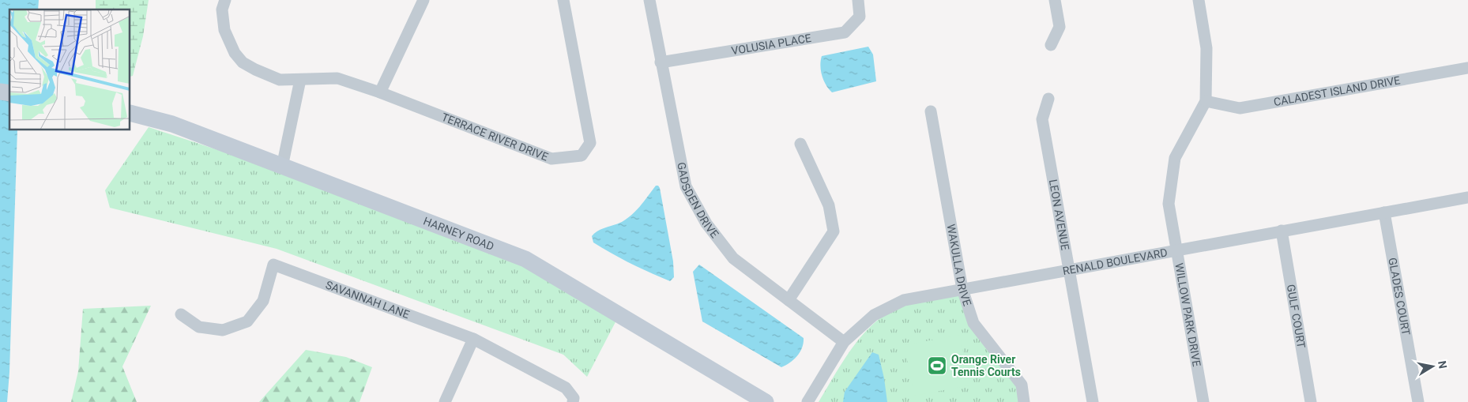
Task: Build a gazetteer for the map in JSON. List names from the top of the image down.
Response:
{
  "streets": {
    "street": [
      "VOLUSIA PLACE",
      "CALADEST ISLAND DRIVE",
      "TERRACE RIVER DRIVE",
      "GADSDEN DRIVE",
      "LEON AVENUE",
      "HARNEY ROAD",
      "RENALD BOULEVARD",
      "WAKULLA DRIVE",
      "GLADES COURT",
      "SAVANNAH LANE",
      "WILLOW PARK DRIVE",
      "GULF COURT"
    ]
  },
  "crossings": [
    ["VOLUSIA PLACE", "GADSDEN DRIVE"],
    ["CALADEST ISLAND DRIVE", "WILLOW PARK DRIVE"],
    ["GADSDEN DRIVE", "RENALD BOULEVARD"],
    ["LEON AVENUE", "RENALD BOULEVARD"],
    ["RENALD BOULEVARD", "WAKULLA DRIVE"],
    ["RENALD BOULEVARD", "GLADES COURT"],
    ["RENALD BOULEVARD", "WILLOW PARK DRIVE"],
    ["RENALD BOULEVARD", "GULF COURT"]
  ],
  "places": {
    "sports": ["Orange River Tennis Courts"]
  },
  "north": "right"
}
